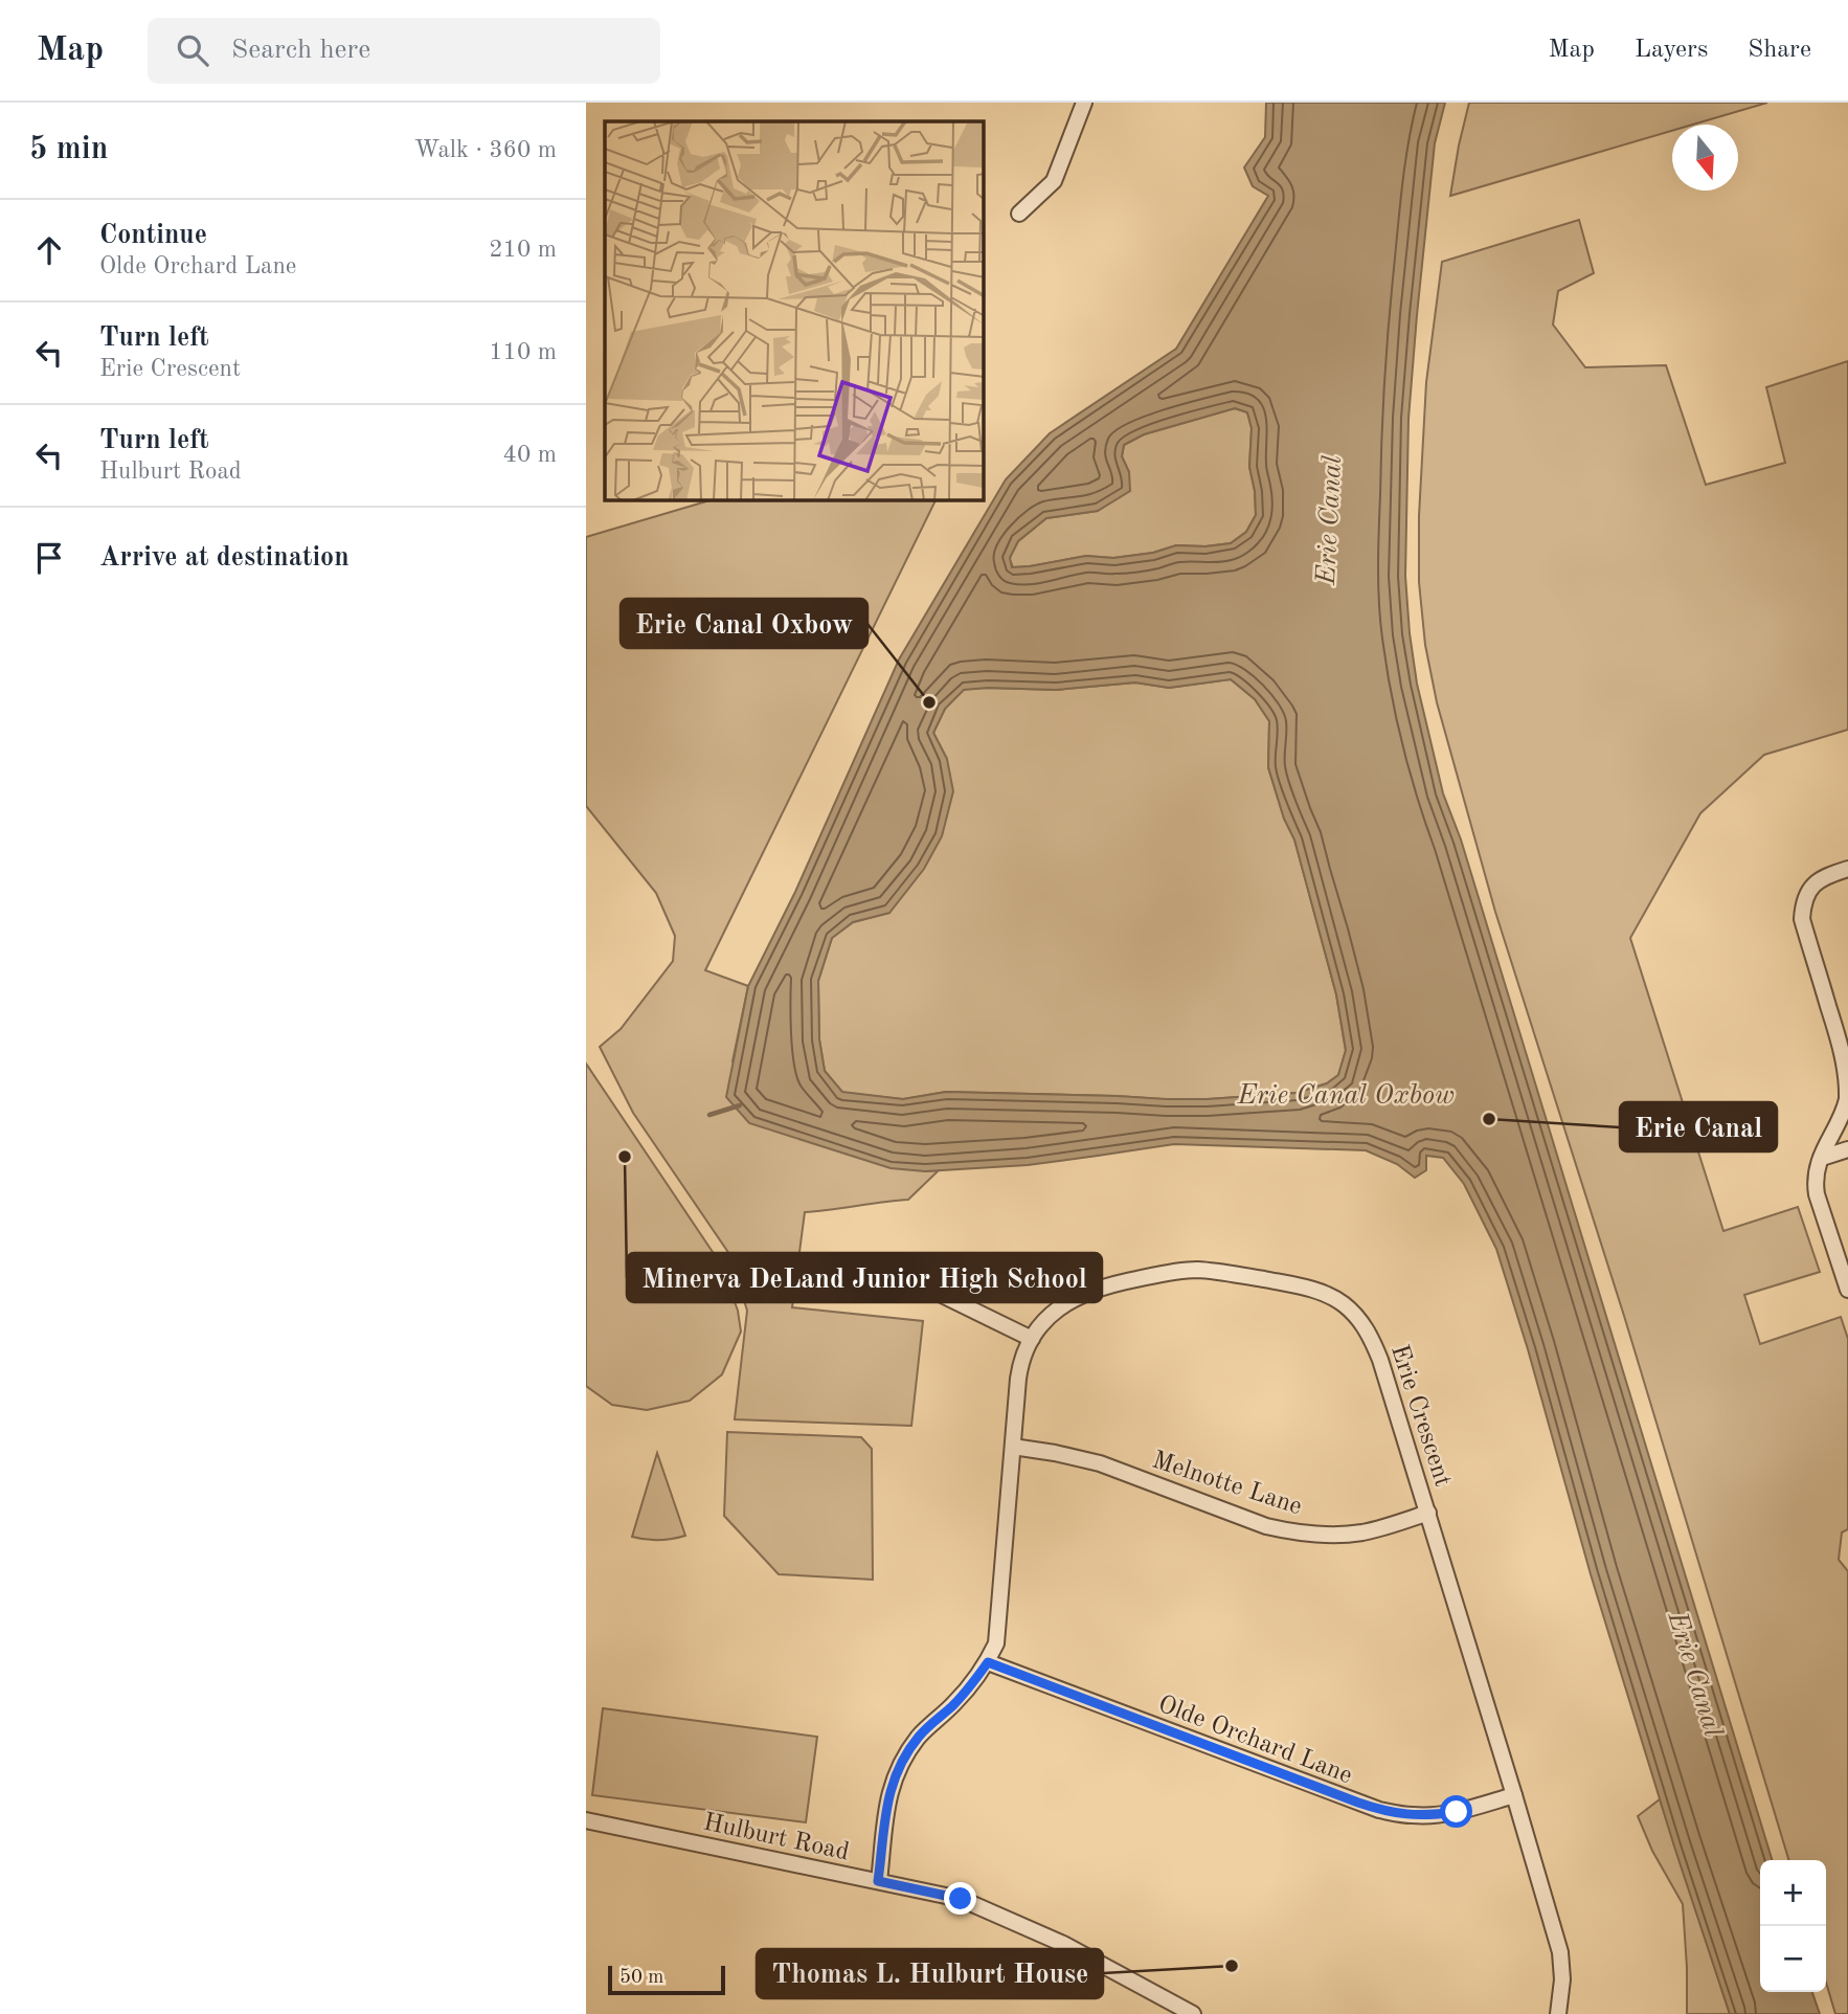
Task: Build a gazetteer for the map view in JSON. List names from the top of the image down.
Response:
{
  "streets": {
    "street": [
      "Erie Crescent",
      "Melnotte Lane",
      "Olde Orchard Lane",
      "Hulburt Road"
    ]
  },
  "crossings": [
    ["Erie Crescent", "Melnotte Lane"],
    ["Erie Crescent", "Olde Orchard Lane"],
    ["Erie Crescent", "Hulburt Road"]
  ],
  "water": ["Erie Canal", "Erie Canal Oxbow"],
  "places": [
    "Erie Canal Oxbow",
    "Erie Canal",
    "Minerva DeLand Junior High School",
    "Thomas L. Hulburt House"
  ],
  "scale_bar": "50 m",
  "north": "bottom",
  "page": {
    "header": "Map",
    "search": "Search here",
    "nav": ["Map", "Layers", "Share"],
    "heading": ["5 min", "Walk · 360 m"],
    "list": [
      ["Continue", "Olde Orchard Lane", "210 m"],
      ["Turn left", "Erie Crescent", "110 m"],
      ["Turn left", "Hulburt Road", "40 m"],
      "Arrive at destination"
    ],
    "map_buttons": ["+", "−"],
    "scale": "50 m"
  }
}
